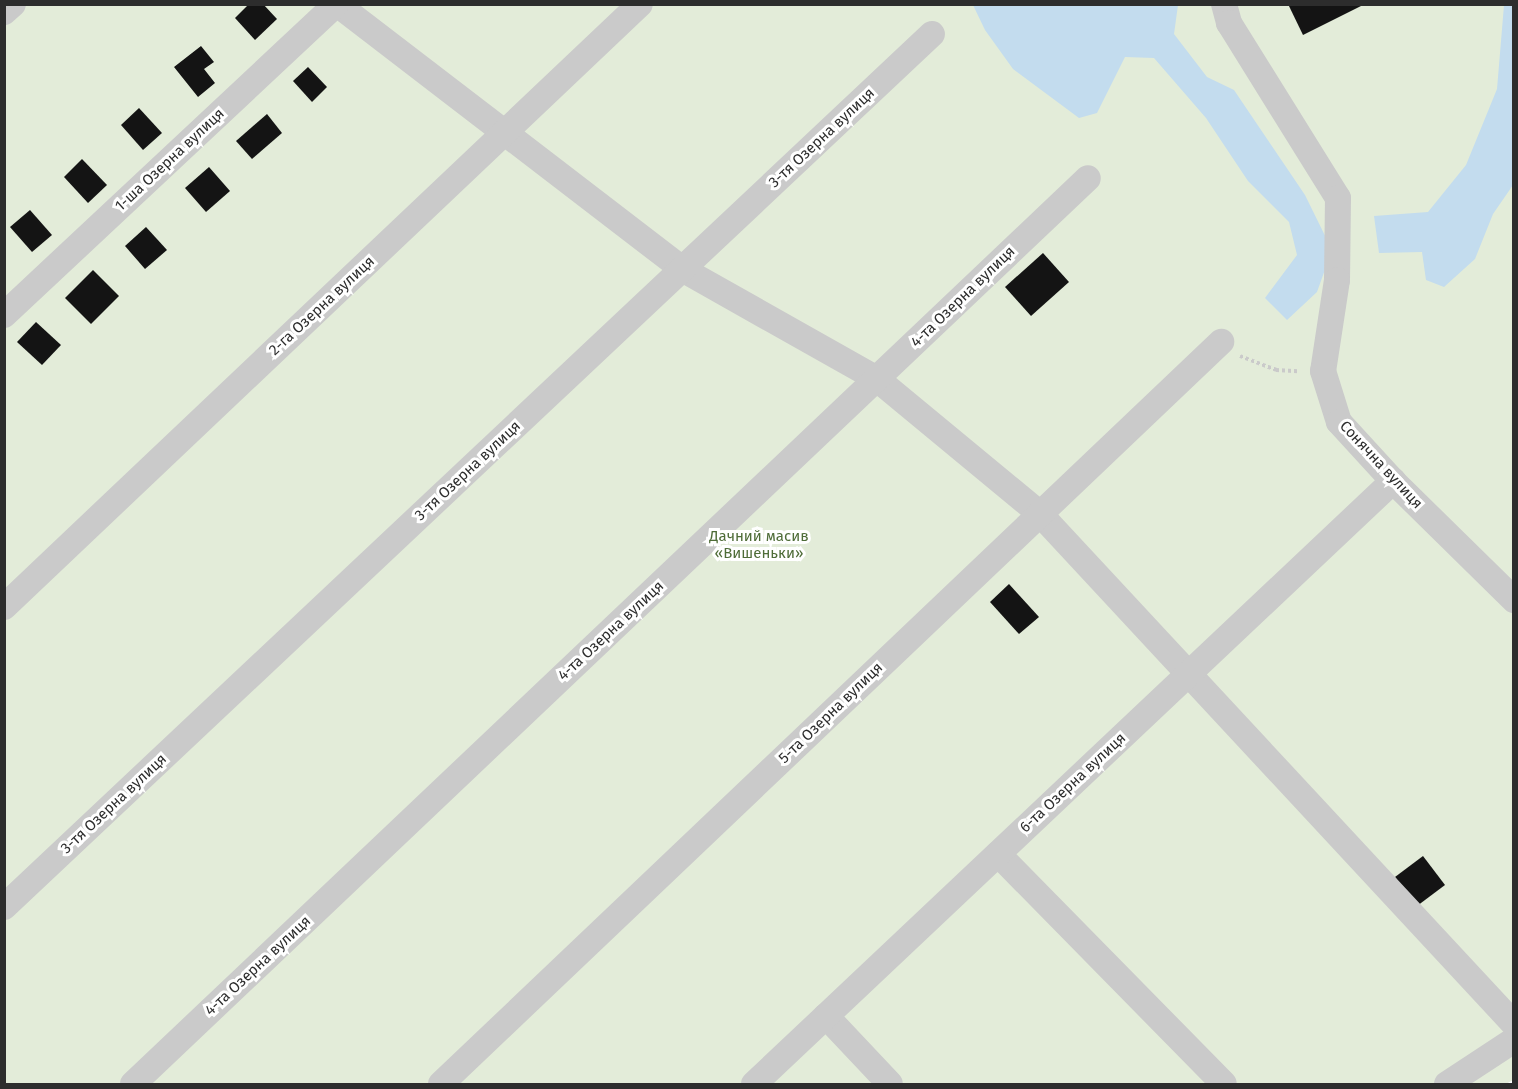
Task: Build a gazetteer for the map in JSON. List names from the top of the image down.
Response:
{
  "streets": {
    "street": [
      "3-тя Озерна вулиця",
      "1-ша Озерна вулиця",
      "4-та Озерна вулиця",
      "2-га Озерна вулиця",
      "Сонячна вулиця",
      "5-та Озерна вулиця",
      "6-та Озерна вулиця"
    ]
  },
  "crossings": [
    ["Сонячна вулиця", "6-та Озерна вулиця"]
  ],
  "parks": ["Дачний масив «Вишеньки»"]
}
